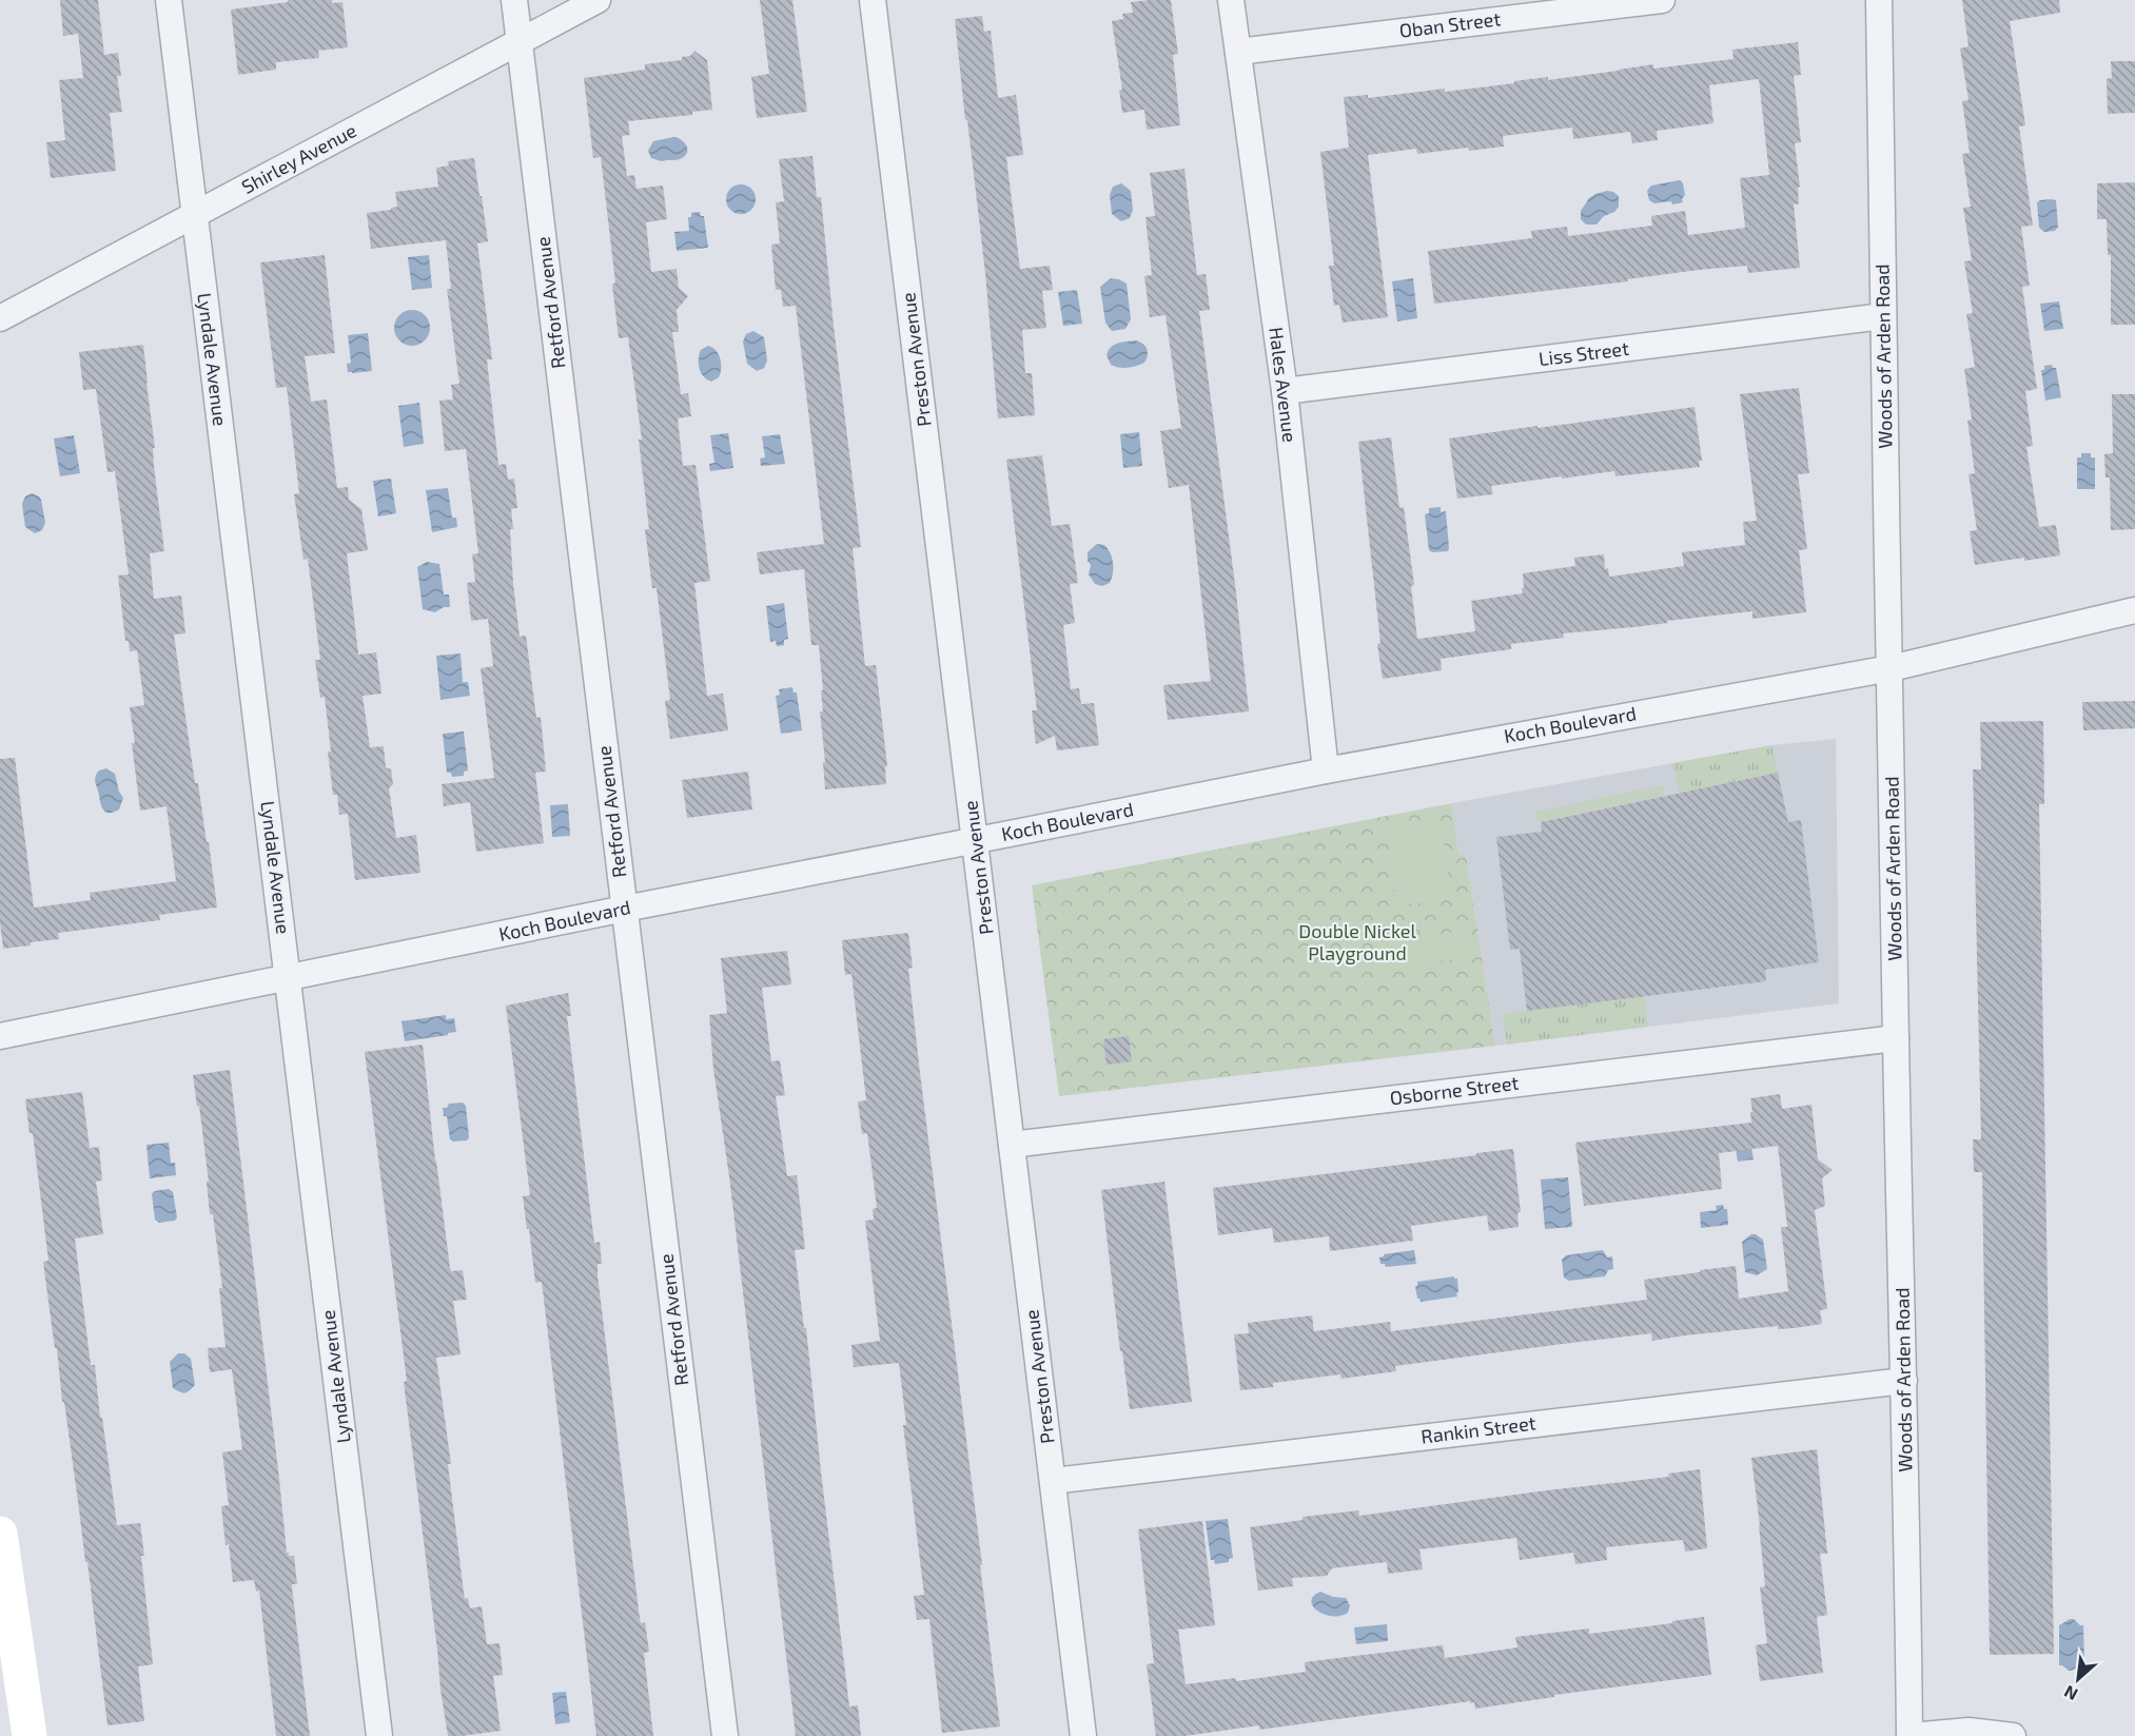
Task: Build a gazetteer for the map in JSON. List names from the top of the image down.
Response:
{
  "streets": {
    "street": [
      "Oban Street",
      "Shirley Avenue",
      "Retford Avenue",
      "Liss Street",
      "Woods of Arden Road",
      "Lyndale Avenue",
      "Preston Avenue",
      "Hales Avenue",
      "Koch Boulevard",
      "Osborne Street",
      "Rankin Street"
    ]
  },
  "crossings": [
    ["Oban Street", "Hales Avenue"],
    ["Shirley Avenue", "Retford Avenue"],
    ["Shirley Avenue", "Lyndale Avenue"],
    ["Retford Avenue", "Koch Boulevard"],
    ["Liss Street", "Woods of Arden Road"],
    ["Liss Street", "Hales Avenue"],
    ["Woods of Arden Road", "Koch Boulevard"],
    ["Woods of Arden Road", "Osborne Street"],
    ["Woods of Arden Road", "Rankin Street"],
    ["Lyndale Avenue", "Koch Boulevard"],
    ["Preston Avenue", "Koch Boulevard"],
    ["Preston Avenue", "Osborne Street"],
    ["Preston Avenue", "Rankin Street"],
    ["Hales Avenue", "Koch Boulevard"]
  ],
  "parks": ["Double Nickel Playground"],
  "north": "bottom left"
}
